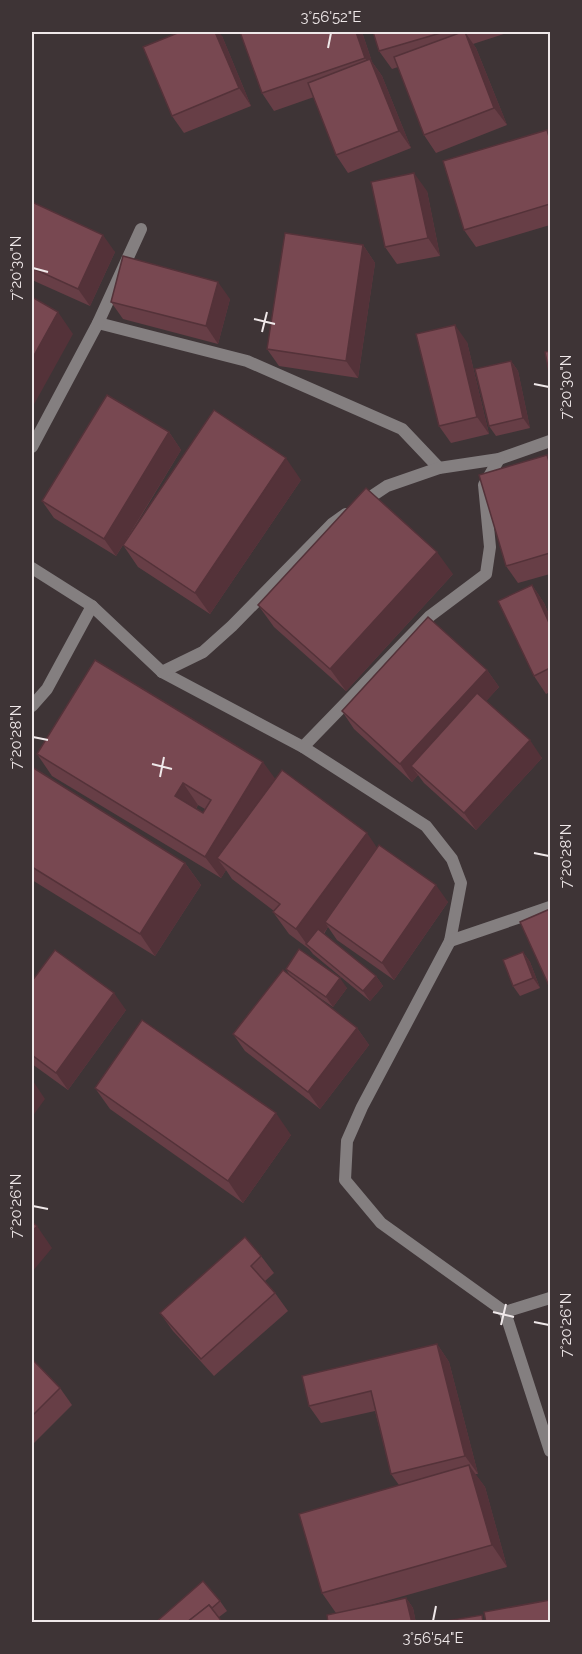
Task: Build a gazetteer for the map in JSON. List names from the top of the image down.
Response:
{
  "coordinates": [
    "3°56'52\"E",
    "7°20'30\"N",
    "7°20'28\"N",
    "7°20'26\"N",
    "3°56'54\"E"
  ]
}
